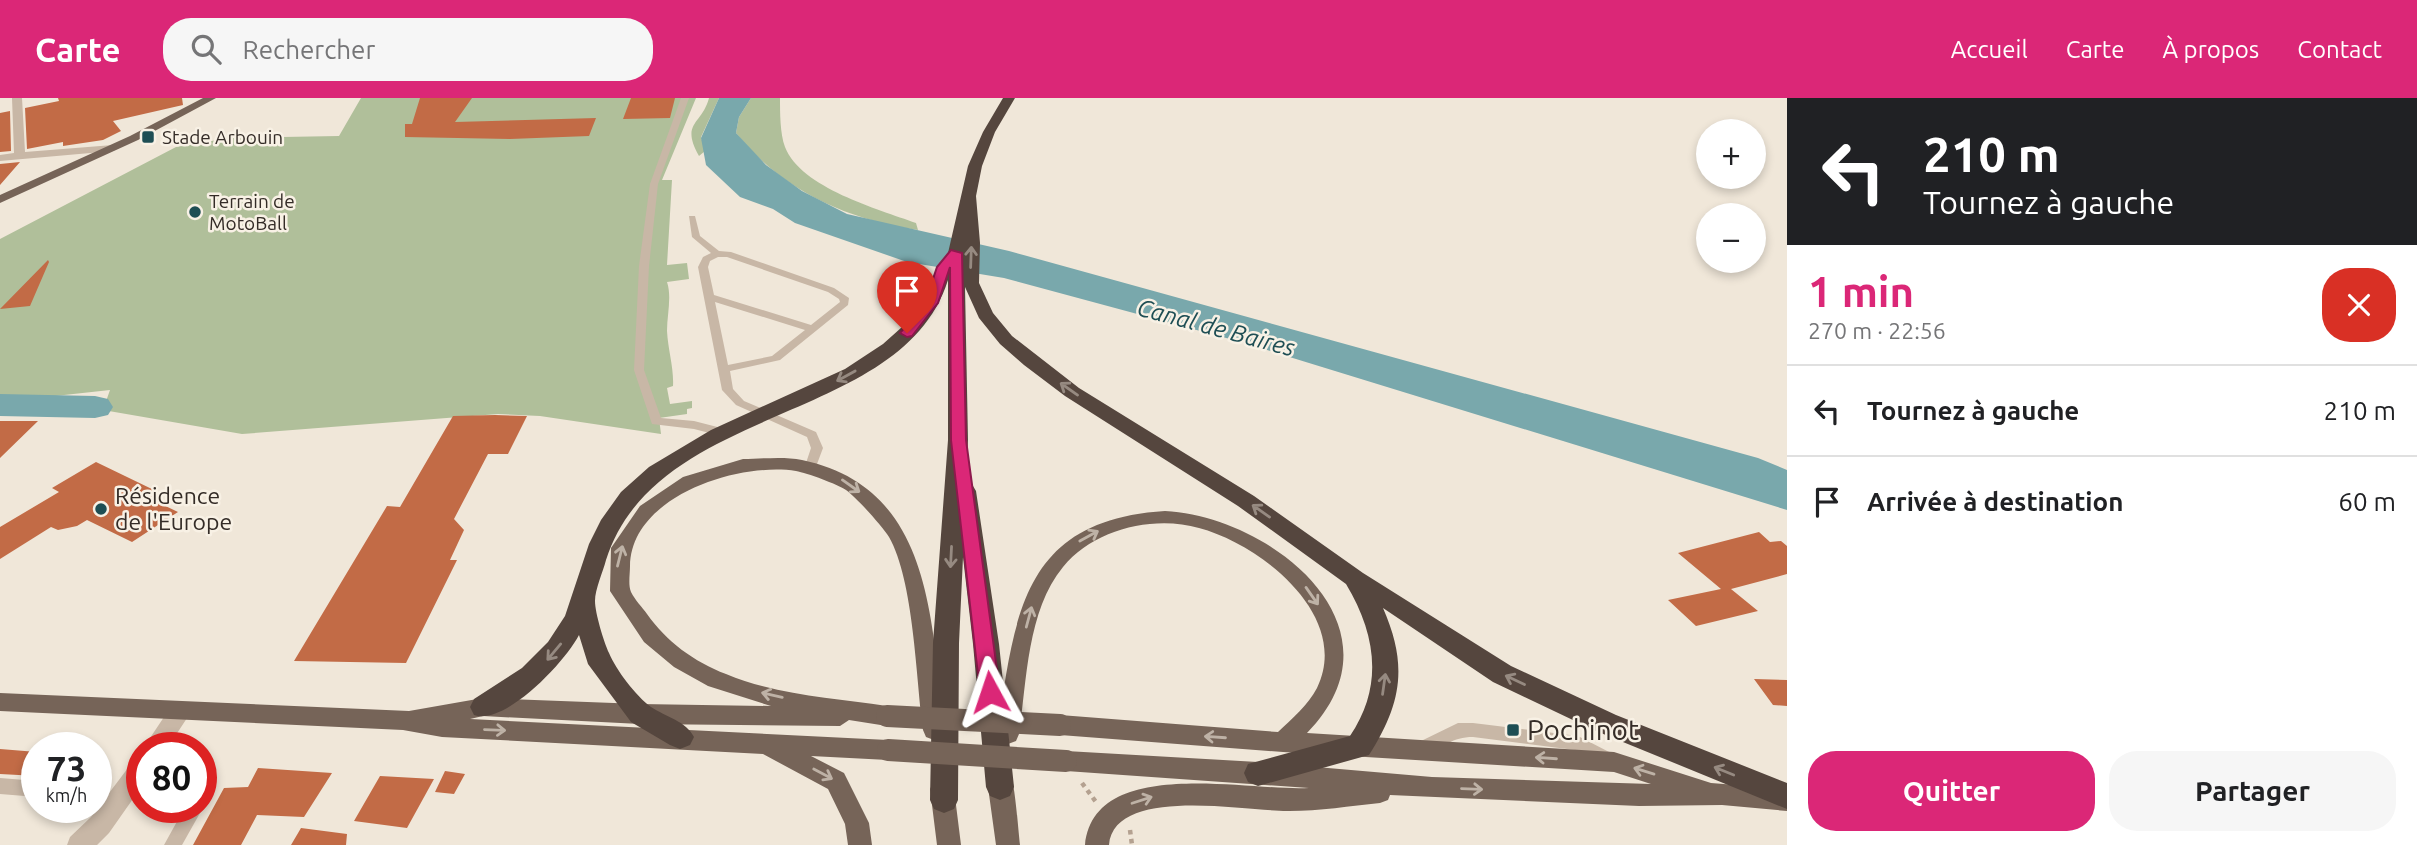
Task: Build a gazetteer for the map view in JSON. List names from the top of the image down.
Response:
{
  "water": ["Canal de Baires"],
  "places": {
    "transit": ["Stade Arbouin", "Pochinot"],
    "other": ["Terrain de MotoBall", "Résidence de l'Europe"]
  },
  "page": {
    "header": "Carte",
    "search": "Rechercher",
    "nav": [
      "Accueil",
      "Carte",
      "À propos",
      "Contact"
    ],
    "turn": ["210 m", "Tournez à gauche"],
    "map_buttons": ["+", "−"],
    "heading": ["1 min", "270 m · 22:56"],
    "list": [
      {
        "name": "Tournez à gauche",
        "value": "210 m"
      },
      {
        "name": "Arrivée à destination",
        "value": "60 m"
      }
    ],
    "speed": "73 km/h",
    "limit": "80",
    "buttons": ["Quitter", "Partager"]
  }
}
